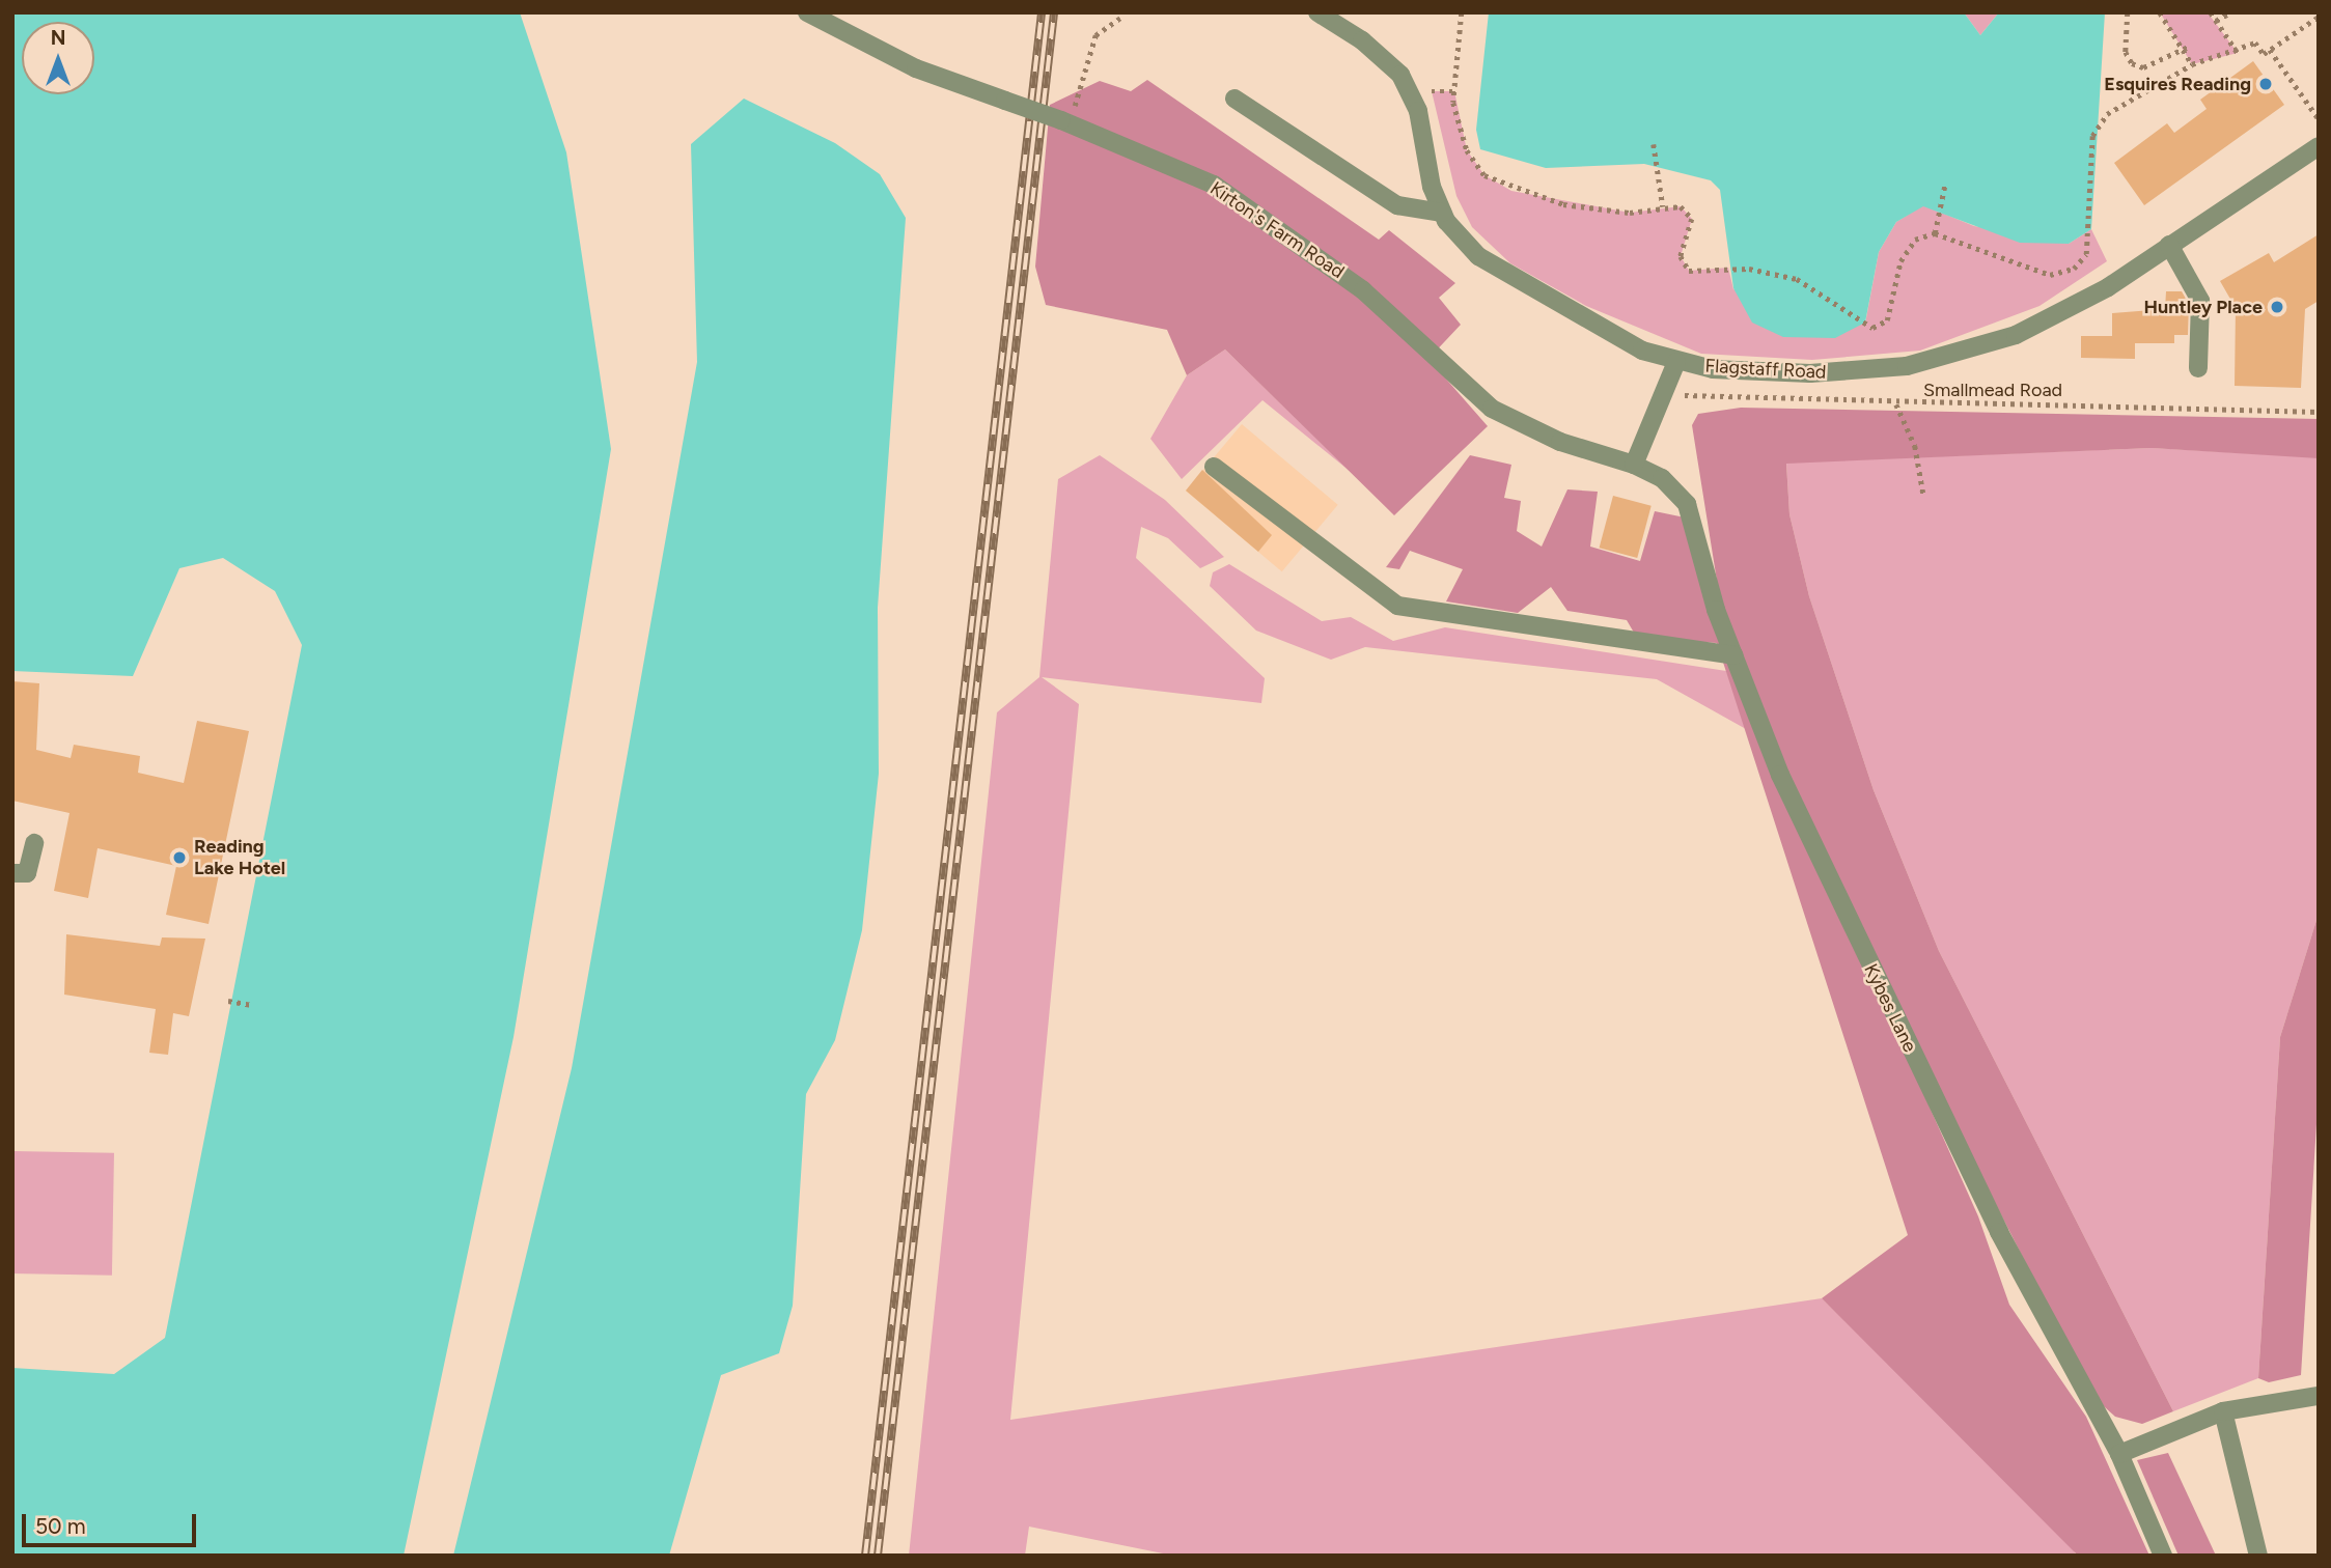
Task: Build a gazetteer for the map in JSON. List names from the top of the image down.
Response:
{
  "streets": {
    "street": ["Kirton's Farm Road", "Flagstaff Road", "Kybes Lane"],
    "path": ["Smallmead Road"]
  },
  "crossings": [
    ["Kirton's Farm Road", "Kybes Lane"]
  ],
  "places": ["Esquires Reading", "Huntley Place", "Reading Lake Hotel"],
  "scale_bar": "50 m",
  "north": "top"
}
